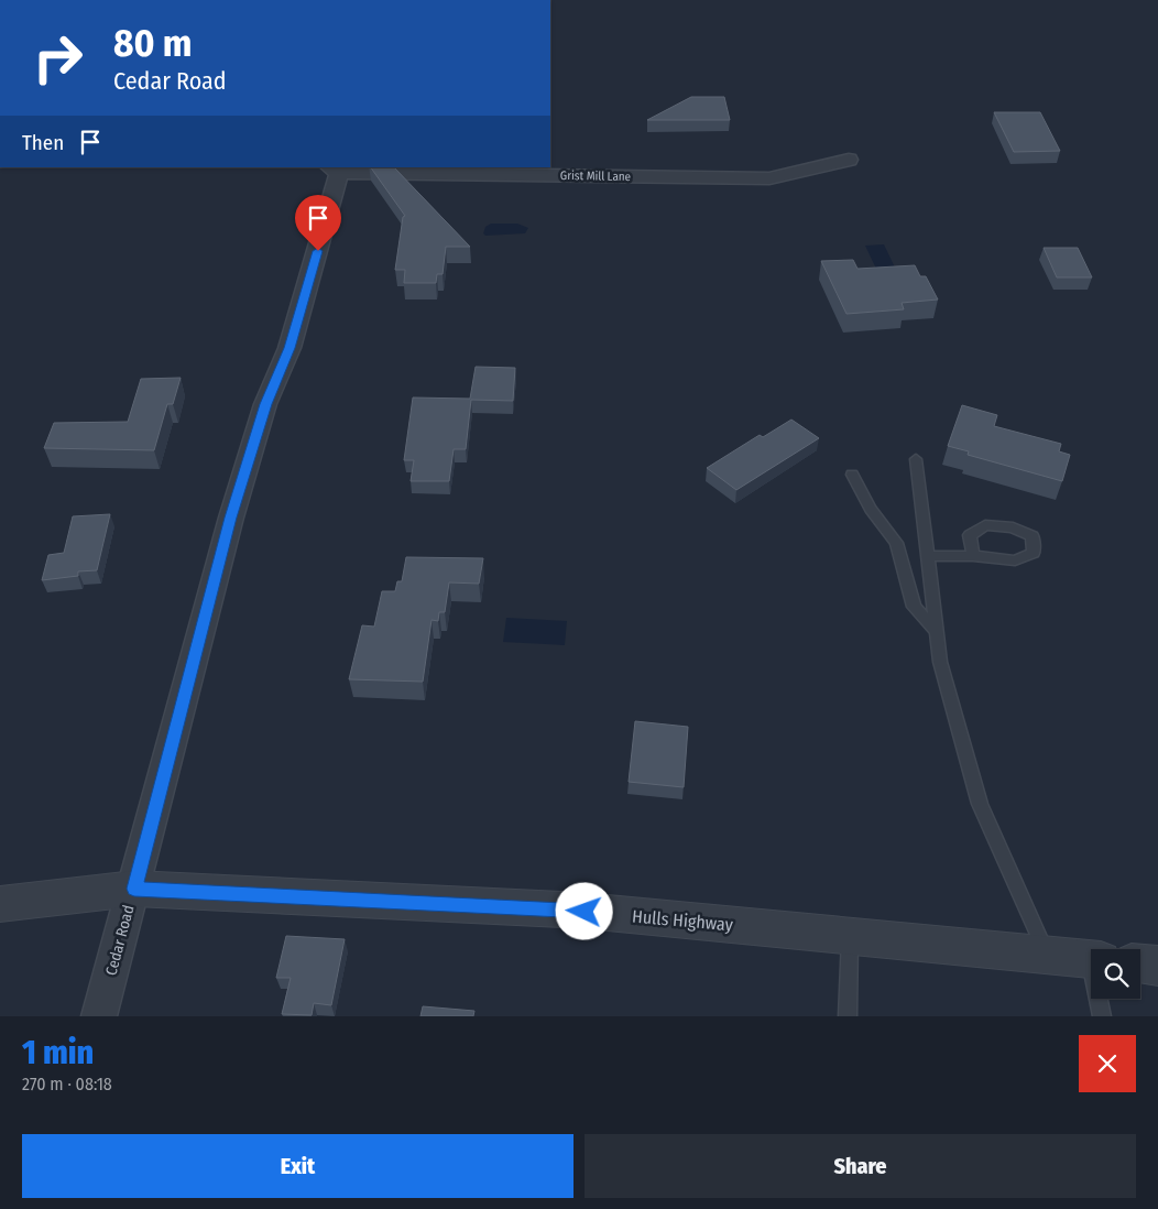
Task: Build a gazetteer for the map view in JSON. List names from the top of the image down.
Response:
{
  "streets": {
    "street": ["Grist Mill Lane", "Hulls Highway", "Cedar Road"]
  },
  "crossings": [
    ["Grist Mill Lane", "Cedar Road"],
    ["Hulls Highway", "Cedar Road"]
  ],
  "page": {
    "turn": ["80 m", "Cedar Road"],
    "then": "Then",
    "heading": ["1 min", "270 m · 08:18"],
    "buttons": ["Exit", "Share"]
  }
}
